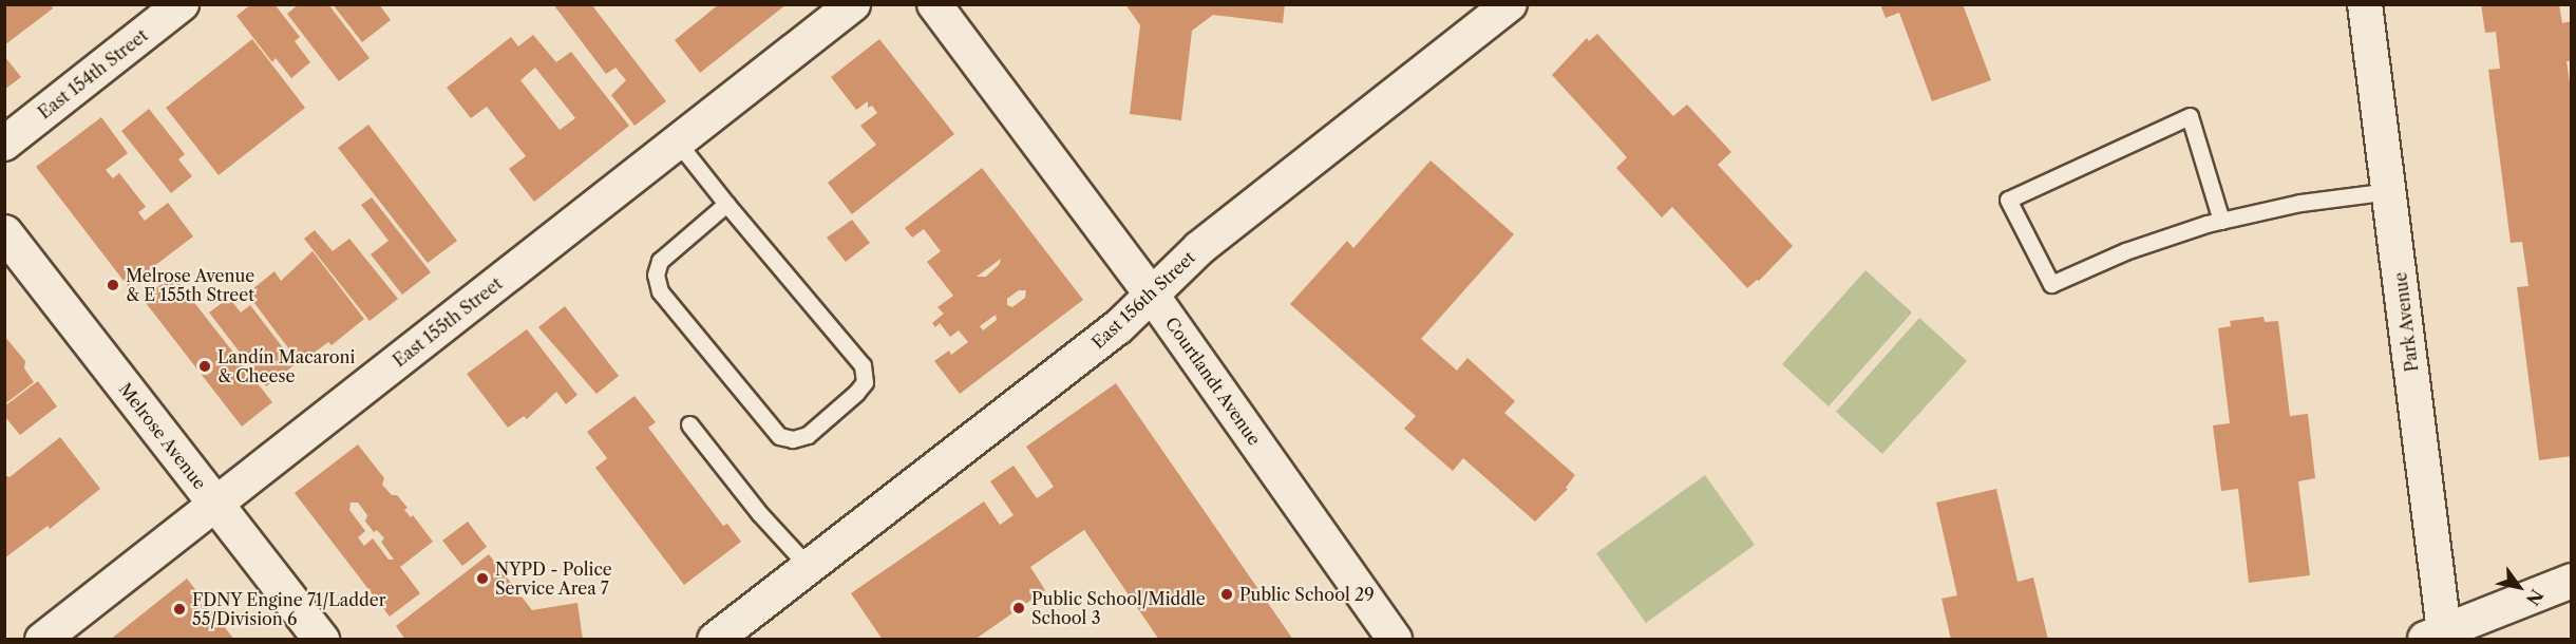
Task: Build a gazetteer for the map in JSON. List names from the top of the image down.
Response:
{
  "streets": {
    "main road": ["Melrose Avenue"],
    "street": [
      "East 154th Street",
      "East 156th Street",
      "East 155th Street",
      "Park Avenue",
      "Courtlandt Avenue"
    ]
  },
  "crossings": [
    ["East 156th Street", "Courtlandt Avenue"],
    ["East 155th Street", "Melrose Avenue"]
  ],
  "places": [
    "Melrose Avenue & E 155th Street",
    "Landín Macaroni & Cheese",
    "NYPD - Police Service Area 7",
    "Public School 29",
    "Public School/Middle School 3",
    "FDNY Engine 71/Ladder 55/Division 6"
  ],
  "north": "bottom right"
}
